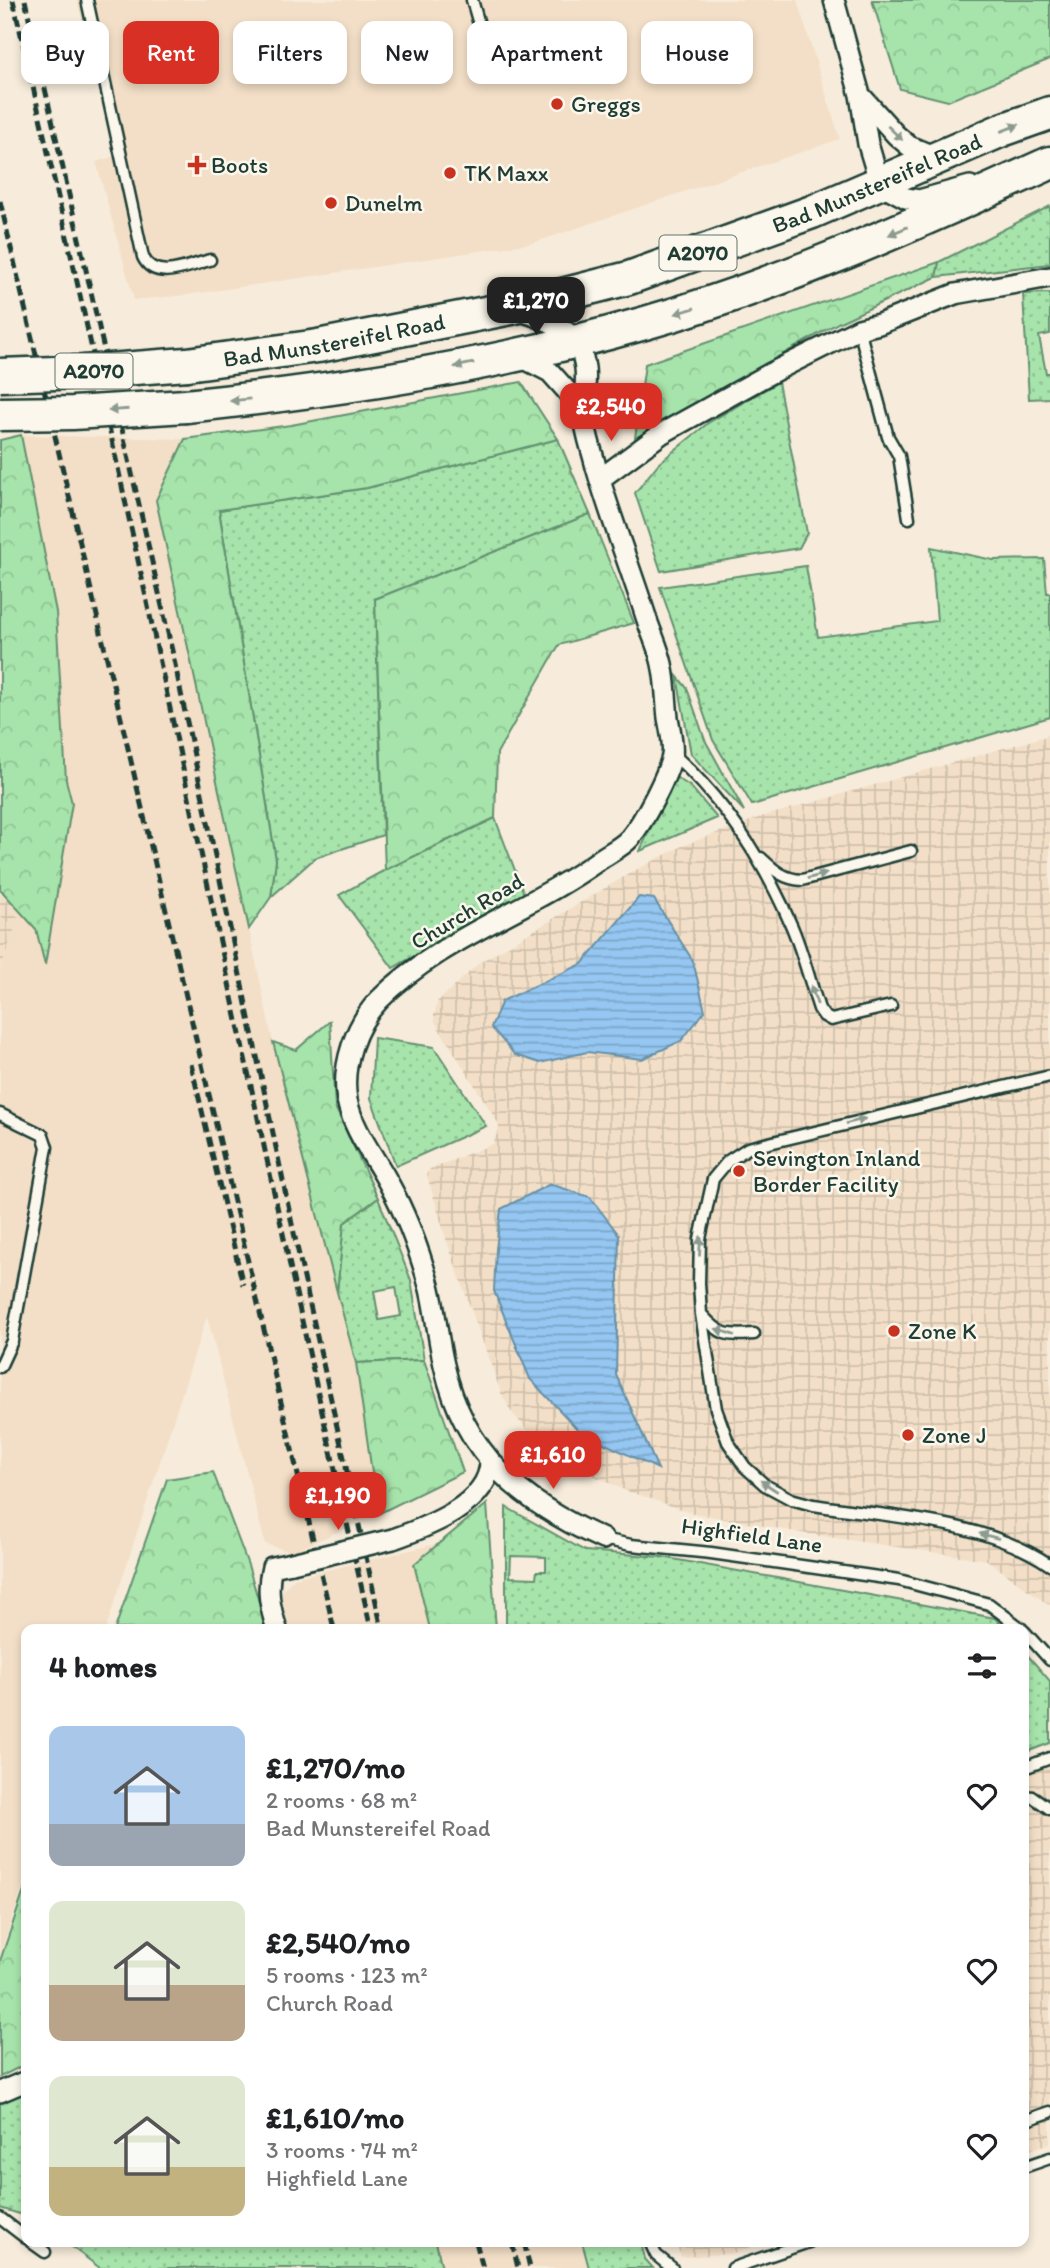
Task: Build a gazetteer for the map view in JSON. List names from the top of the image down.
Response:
{
  "streets": {
    "highway": ["Bad Munstereifel Road", "A2070"],
    "street": ["Church Road", "Highfield Lane"]
  },
  "crossings": [
    ["Bad Munstereifel Road", "Church Road"],
    ["Church Road", "Highfield Lane"]
  ],
  "places": {
    "other": [
      "Greggs",
      "TK Maxx",
      "Dunelm",
      "Sevington Inland Border Facility",
      "Zone K",
      "Zone J"
    ],
    "health": ["Boots"]
  },
  "page": {
    "chip": [
      "Buy",
      "Rent",
      "Filters",
      "New",
      "Apartment",
      "House"
    ],
    "price": [
      "£1,270",
      "£2,540",
      "£1,610",
      "£1,190"
    ],
    "heading": "4 homes",
    "list": [
      {
        "name": "£1,270/mo",
        "note": "2 rooms · 68 m² · Bad Munstereifel Road"
      },
      {
        "name": "£2,540/mo",
        "note": "5 rooms · 123 m² · Church Road"
      },
      {
        "name": "£1,610/mo",
        "note": "3 rooms · 74 m² · Highfield Lane"
      }
    ]
  }
}
